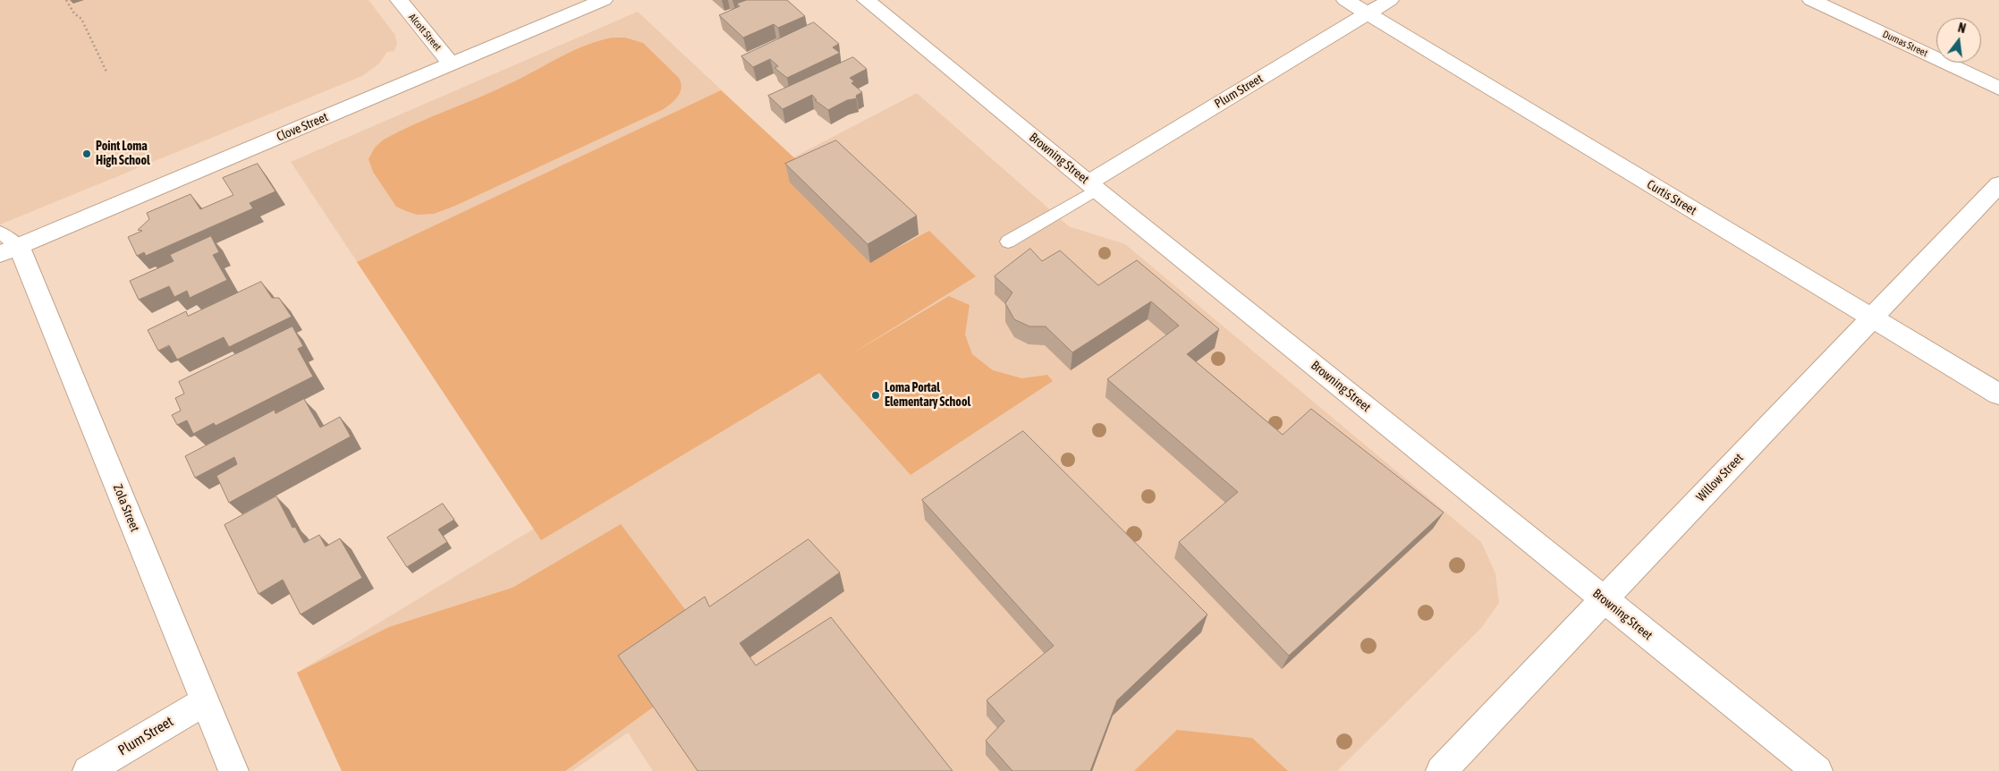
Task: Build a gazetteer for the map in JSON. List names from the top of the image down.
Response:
{
  "streets": {
    "street": [
      "Alcott Street",
      "Dumas Street",
      "Plum Street",
      "Clove Street",
      "Browning Street",
      "Curtis Street",
      "Willow Street",
      "Zola Street"
    ]
  },
  "crossings": [
    ["Alcott Street", "Clove Street"],
    ["Plum Street", "Browning Street"],
    ["Plum Street", "Curtis Street"],
    ["Plum Street", "Zola Street"],
    ["Clove Street", "Zola Street"],
    ["Browning Street", "Willow Street"],
    ["Curtis Street", "Willow Street"]
  ],
  "places": ["Point Loma High School", "Loma Portal Elementary School"],
  "north": "top"
}
